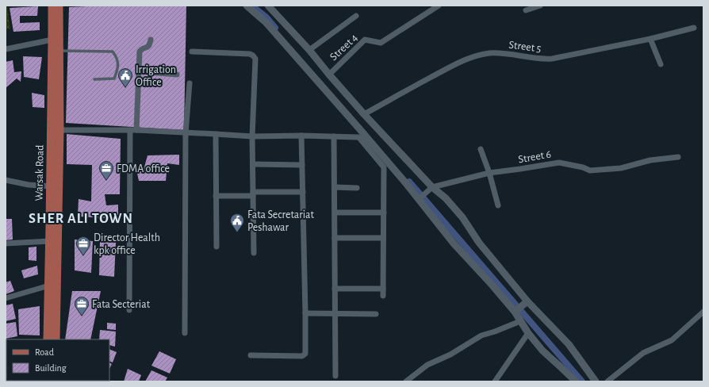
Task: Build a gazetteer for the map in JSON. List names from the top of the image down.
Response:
{
  "streets": {
    "main road": ["Warsak Road"],
    "street": ["Street 5", "Street 4", "Street 6"]
  },
  "districts": ["SHER ALI TOWN"],
  "places": {
    "public building": ["Irrigation Office", "Fata Secretariat Peshawar"],
    "office": ["FDMA office", "Director Health kpk office", "Fata Secteriat"]
  },
  "legend": ["Road", "Building"]
}
